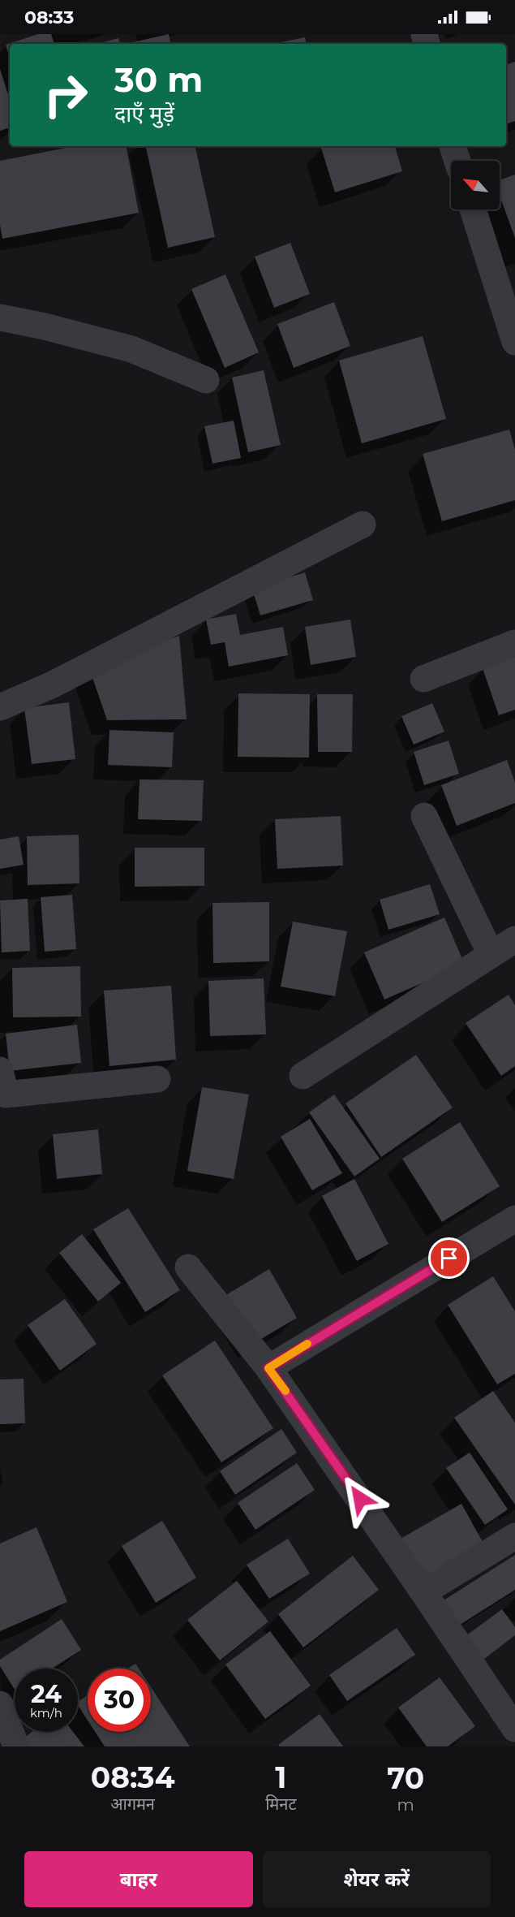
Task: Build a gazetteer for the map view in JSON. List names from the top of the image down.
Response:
{
  "north": "top left",
  "page": {
    "status": "08:33",
    "turn": ["30 m", "दाएँ मुड़ें"],
    "speed": "24 km/h",
    "limit": "30",
    "eta": [
      "08:34",
      "आगमन",
      "1",
      "मिनट",
      "70",
      "m"
    ],
    "buttons": ["बाहर", "शेयर करें"]
  }
}
